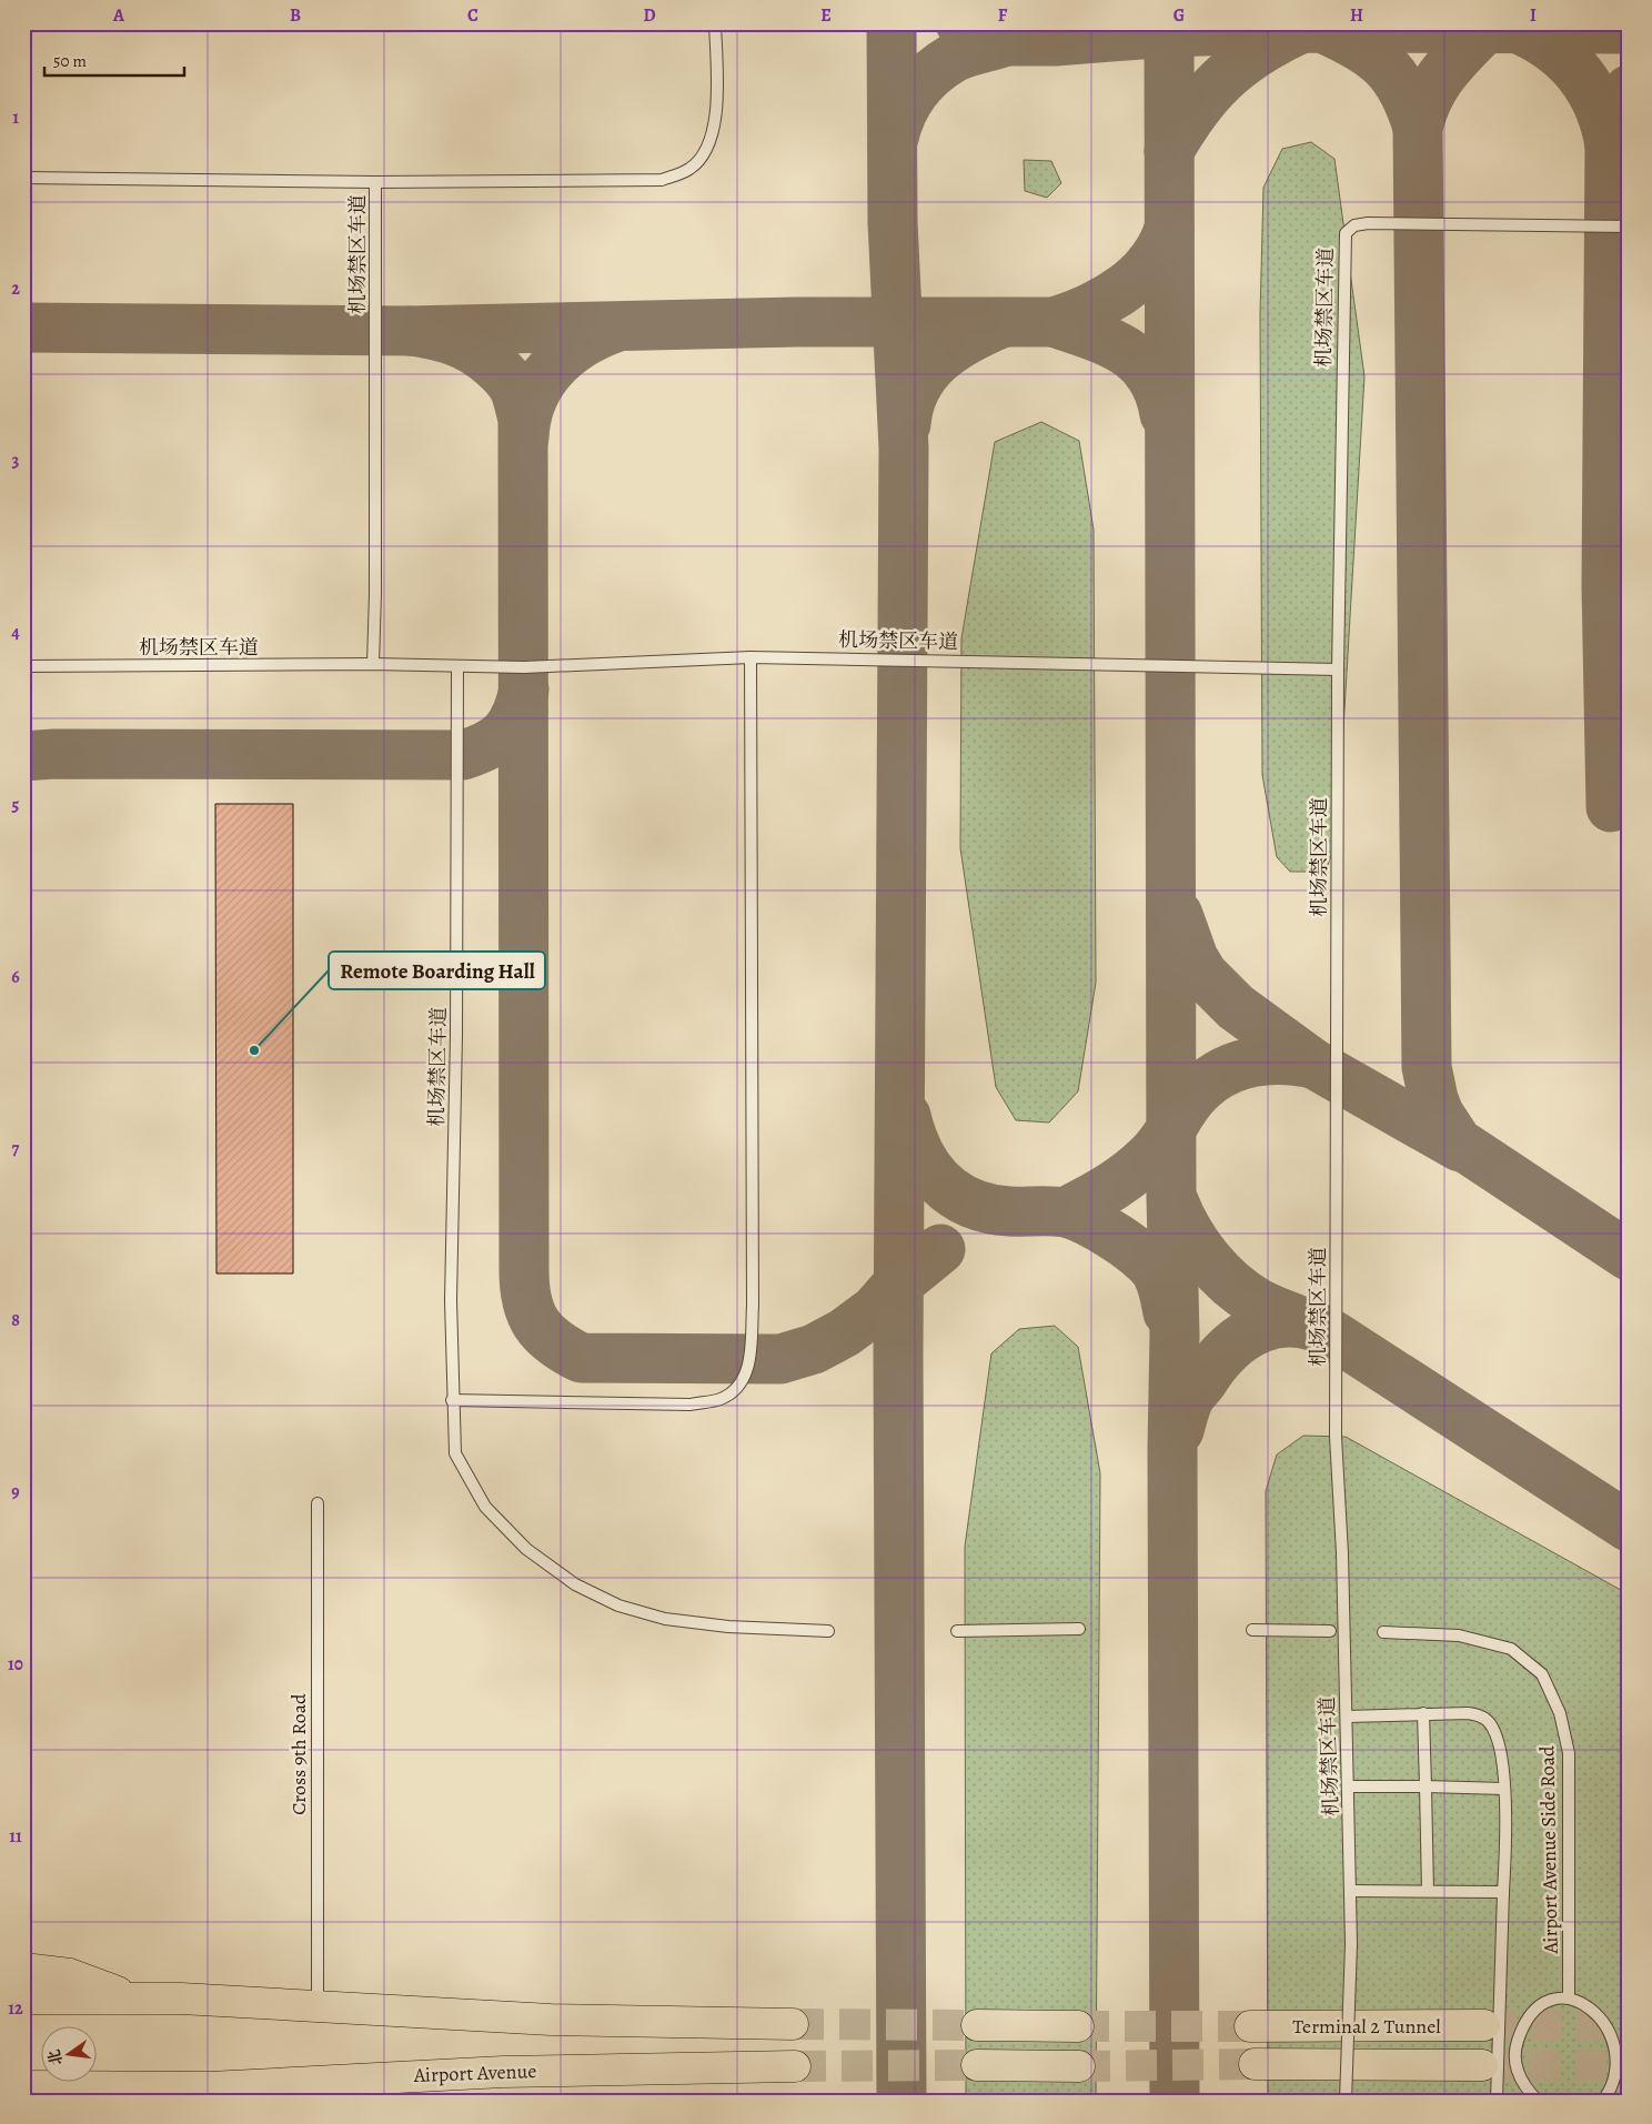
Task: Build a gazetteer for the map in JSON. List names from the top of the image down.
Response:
{
  "streets": {
    "highway": ["Terminal 2 Tunnel", "Airport Avenue"],
    "lane": ["机场禁区车道", "Cross 9th Road", "Airport Avenue Side Road"]
  },
  "places": ["Remote Boarding Hall"],
  "scale_bar": "50 m",
  "north": "left",
  "grid": {
    "columns": [
      "A",
      "B",
      "C",
      "D",
      "E",
      "F",
      "G",
      "H",
      "I"
    ],
    "rows": [
      "1",
      "2",
      "3",
      "4",
      "5",
      "6",
      "7",
      "8",
      "9",
      "10",
      "11",
      "12"
    ]
  }
}
